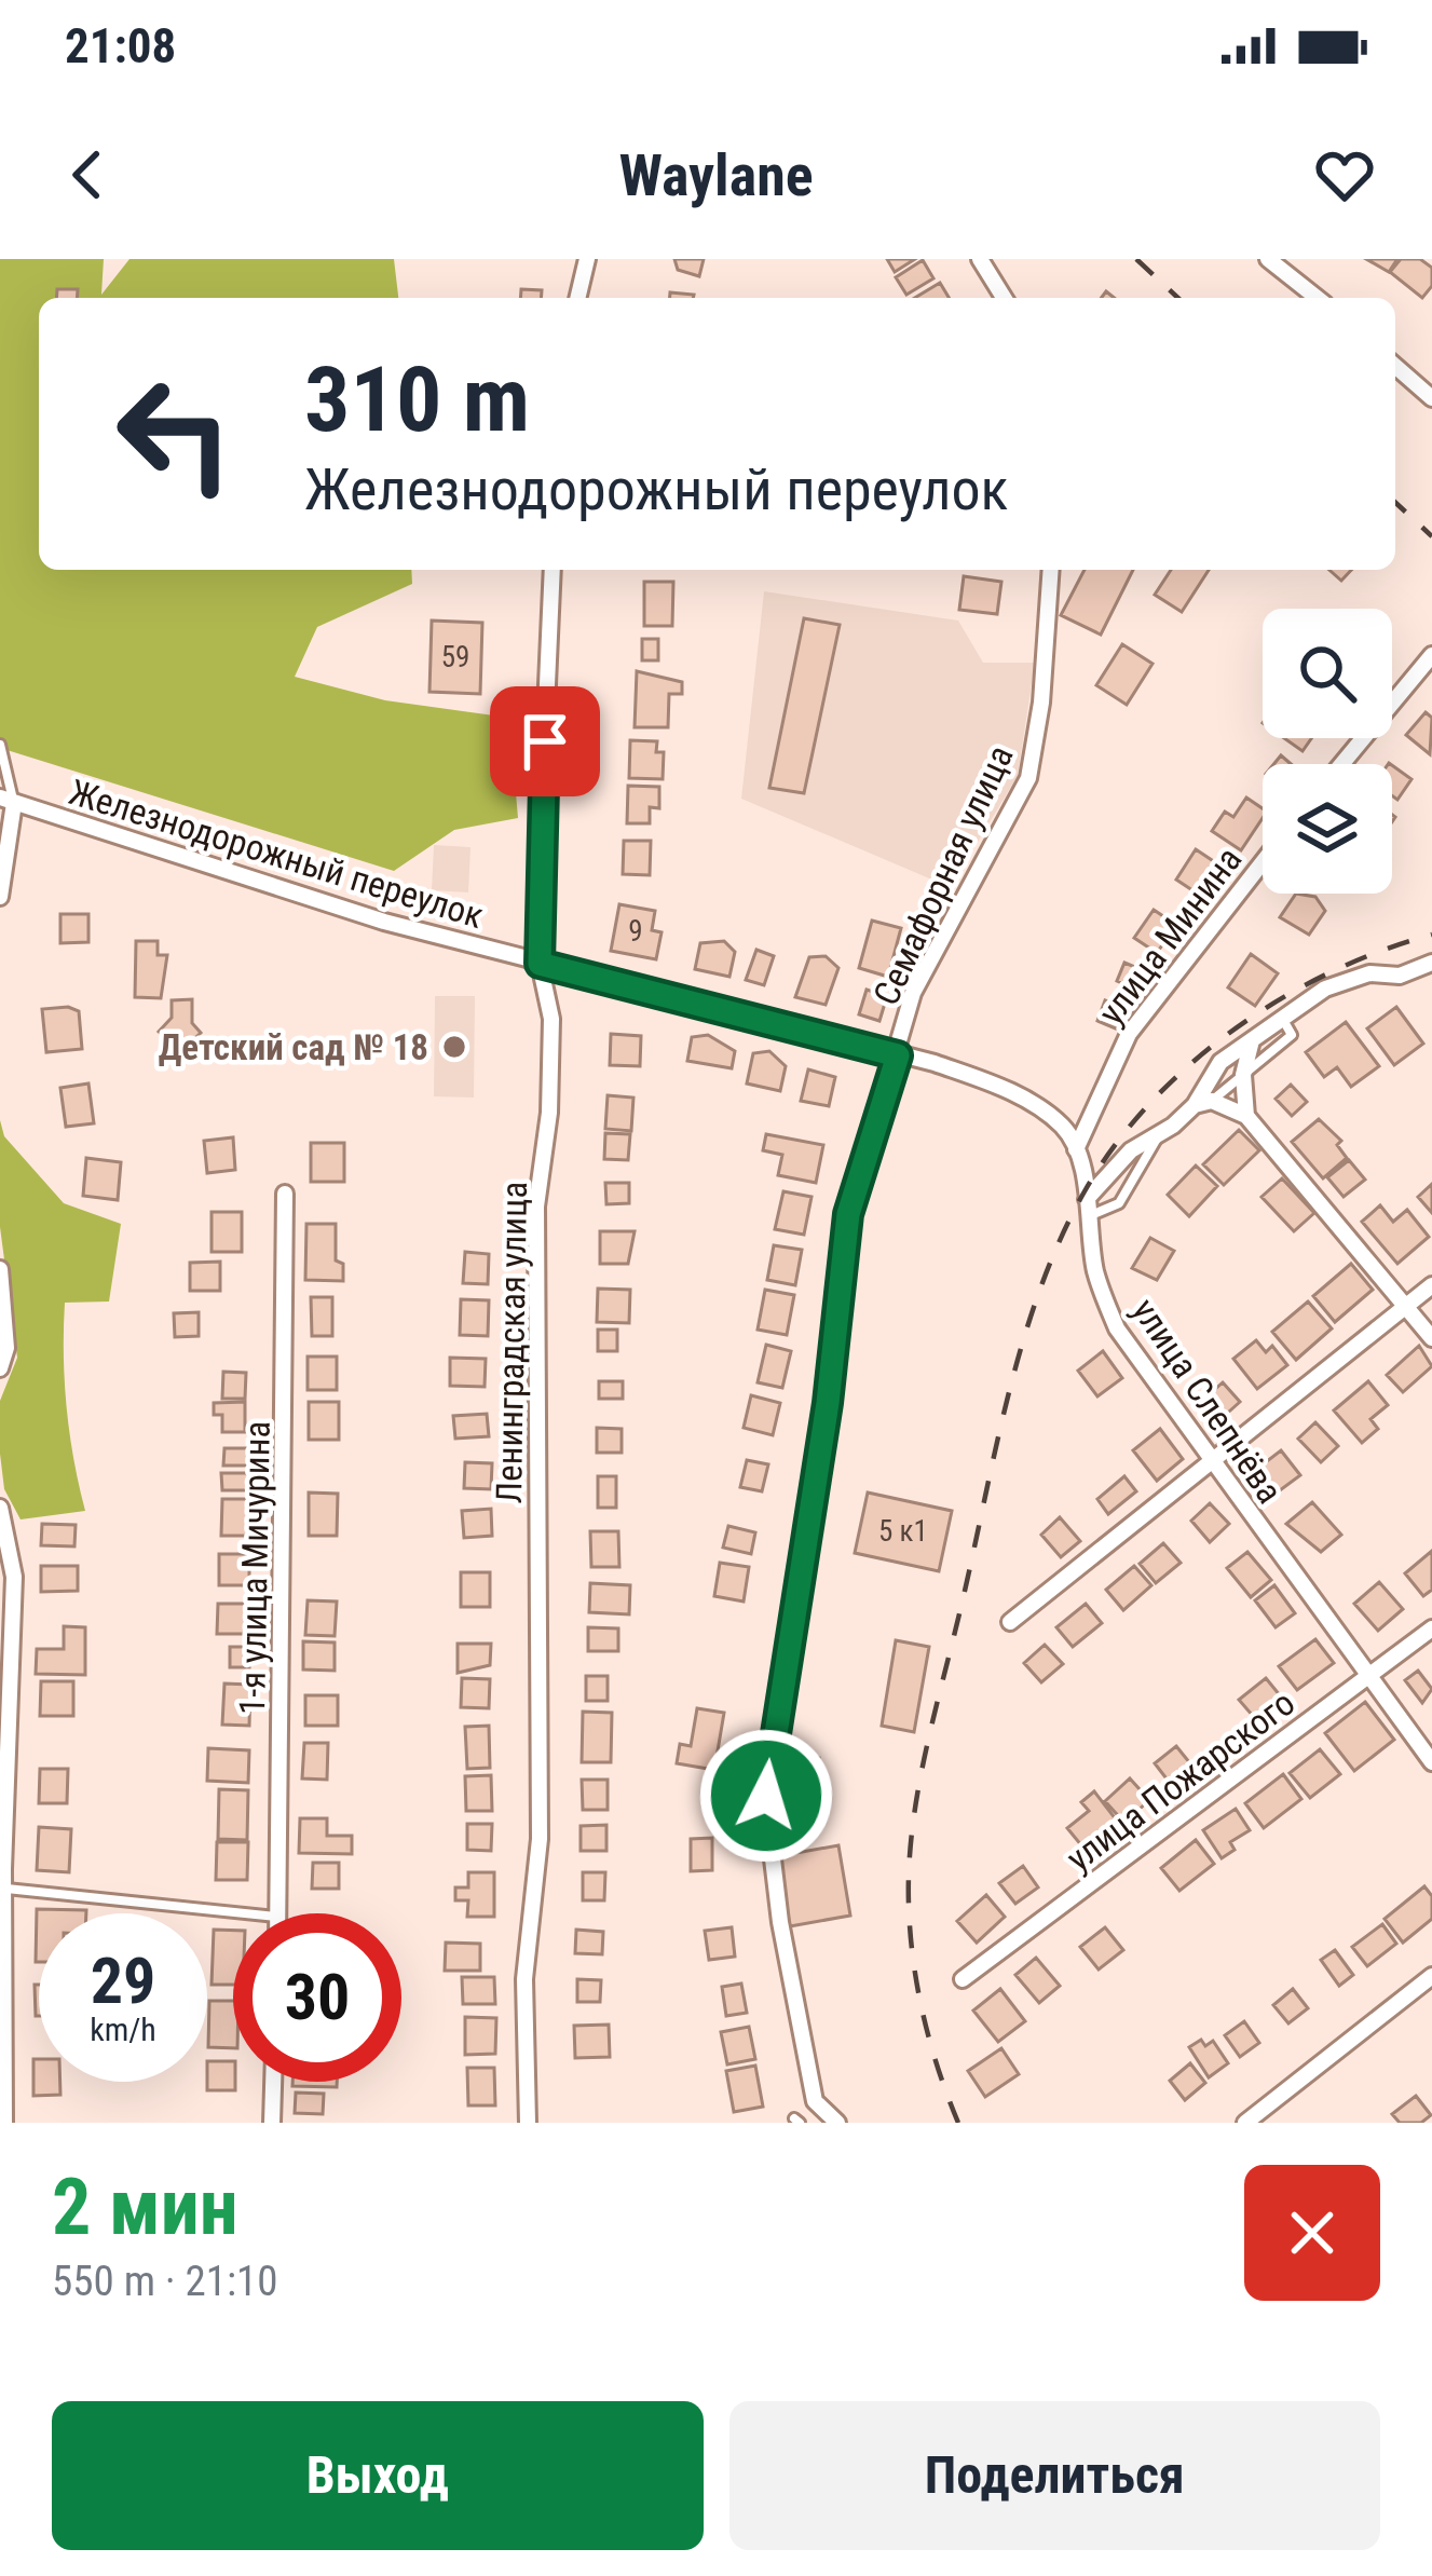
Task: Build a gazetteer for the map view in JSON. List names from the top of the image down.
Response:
{
  "streets": {
    "street": [
      "Железнодорожный переулок",
      "Семафорная улица",
      "улица Минина",
      "Ленинградская улица",
      "улица Слепнёва",
      "1-я улица Мичурина",
      "улица Пожарского"
    ]
  },
  "crossings": [
    ["Железнодорожный переулок", "Семафорная улица"],
    ["Железнодорожный переулок", "Ленинградская улица"],
    ["улица Минина", "улица Слепнёва"],
    ["улица Слепнёва", "улица Пожарского"]
  ],
  "places": ["Детский сад № 18"],
  "house_numbers": ["59", "9", "5 к1"],
  "page": {
    "status": "21:08",
    "header": "Waylane",
    "turn": ["310 m", "Железнодорожный переулок"],
    "speed": "29 km/h",
    "limit": "30",
    "heading": ["2 мин", "550 m · 21:10"],
    "buttons": ["Выход", "Поделиться"]
  }
}
